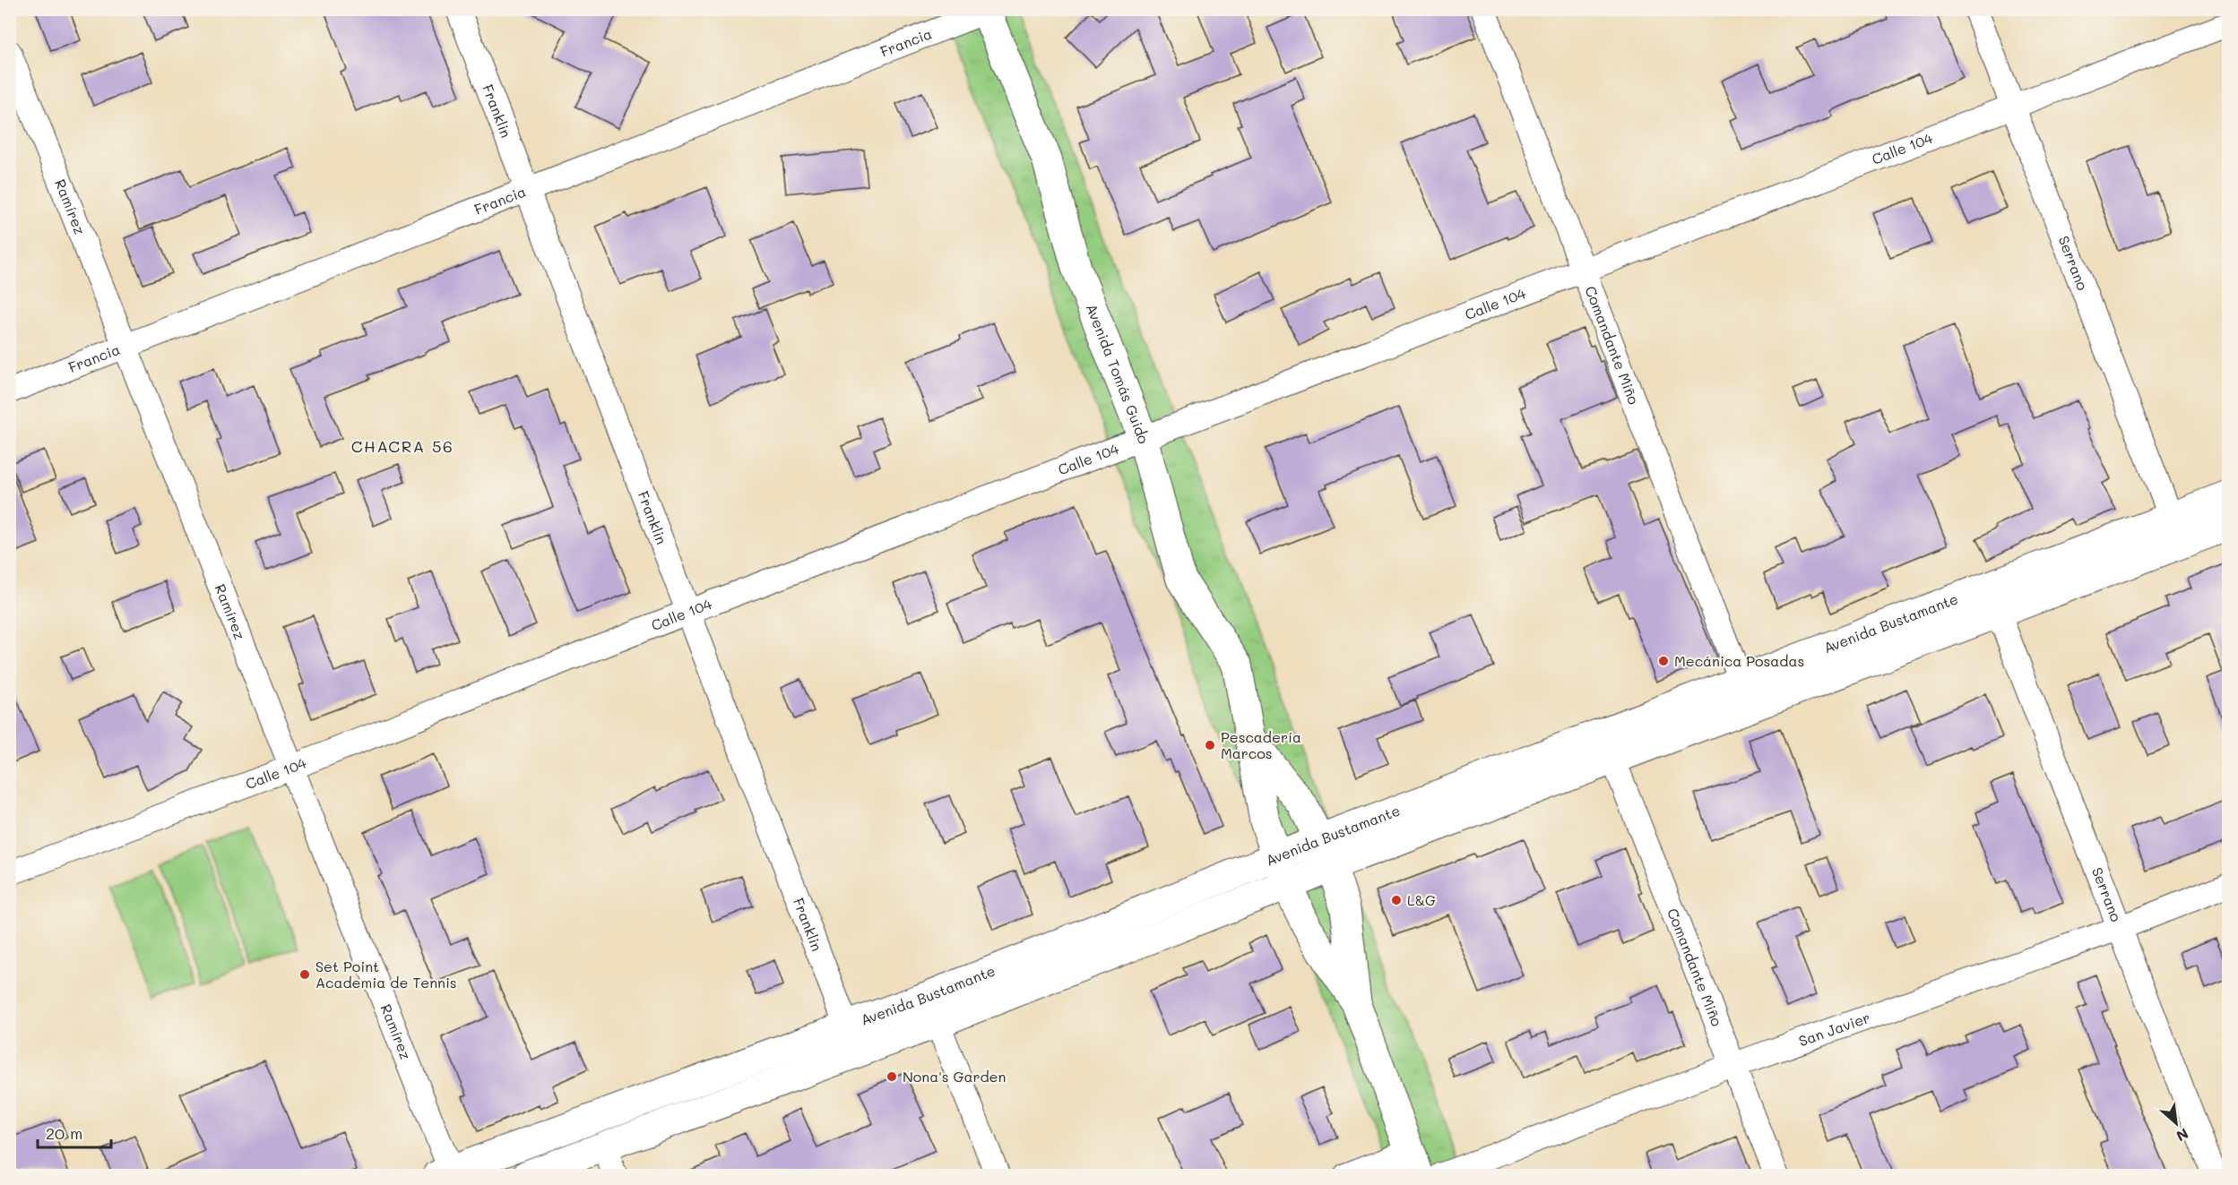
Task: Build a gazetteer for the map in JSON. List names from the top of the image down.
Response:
{
  "streets": {
    "main road": ["Avenida Tomás Guido", "Avenida Bustamante"],
    "street": [
      "Francia",
      "Franklin",
      "Calle 104",
      "Ramírez",
      "Serrano",
      "Comandante Miño",
      "San Javier"
    ]
  },
  "crossings": [
    ["Francia", "Franklin"],
    ["Francia", "Ramírez"],
    ["Francia", "Avenida Tomás Guido"],
    ["Franklin", "Calle 104"],
    ["Franklin", "Avenida Bustamante"],
    ["Calle 104", "Ramírez"],
    ["Calle 104", "Serrano"],
    ["Calle 104", "Comandante Miño"],
    ["Calle 104", "Avenida Tomás Guido"],
    ["Ramírez", "Avenida Bustamante"],
    ["Serrano", "Avenida Bustamante"],
    ["Serrano", "San Javier"],
    ["Comandante Miño", "Avenida Bustamante"],
    ["Comandante Miño", "San Javier"],
    ["Avenida Tomás Guido", "Avenida Bustamante"]
  ],
  "districts": ["CHACRA 56"],
  "places": [
    "Mecánica Posadas",
    "Pescadería Marcos",
    "L&G",
    "Set Point Academia de Tennis",
    "Nona's Garden"
  ],
  "scale_bar": "20 m",
  "north": "bottom right"
}
